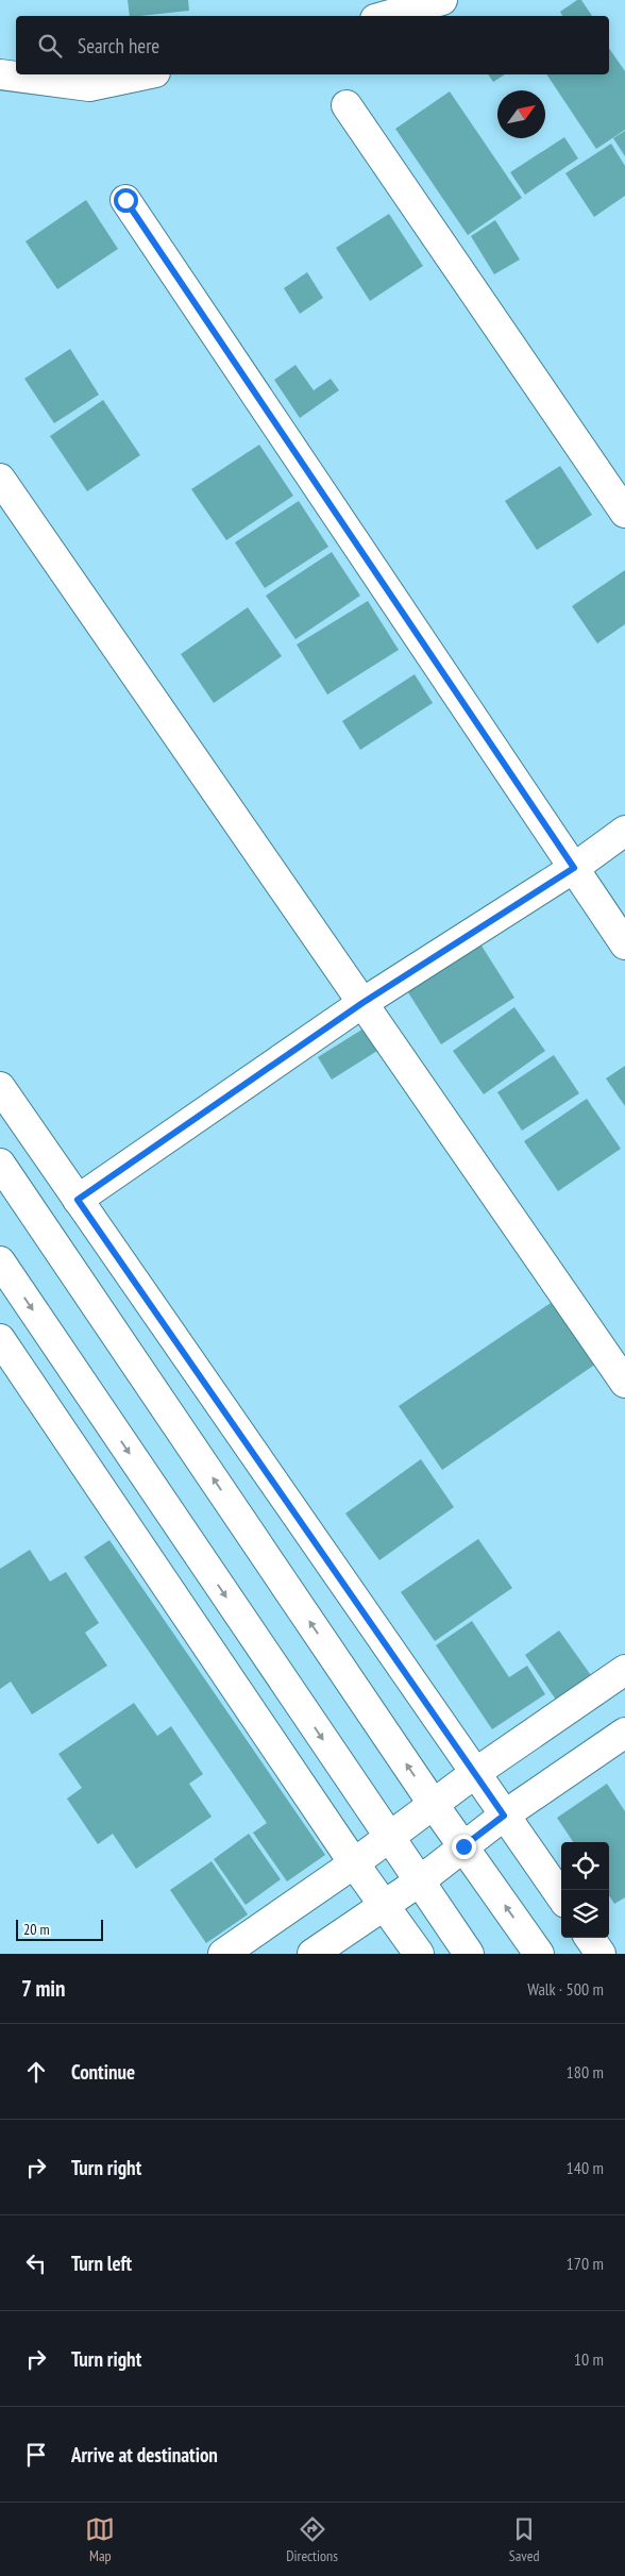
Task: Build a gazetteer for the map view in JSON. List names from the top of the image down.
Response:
{
  "scale_bar": "20 m",
  "north": "top right",
  "page": {
    "search": "Search here",
    "scale": "20 m",
    "heading": ["7 min", "Walk · 500 m"],
    "list": [
      ["Continue", "180 m"],
      ["Turn right", "140 m"],
      ["Turn left", "170 m"],
      ["Turn right", "10 m"],
      "Arrive at destination"
    ],
    "nav": ["Map", "Directions", "Saved"]
  }
}
